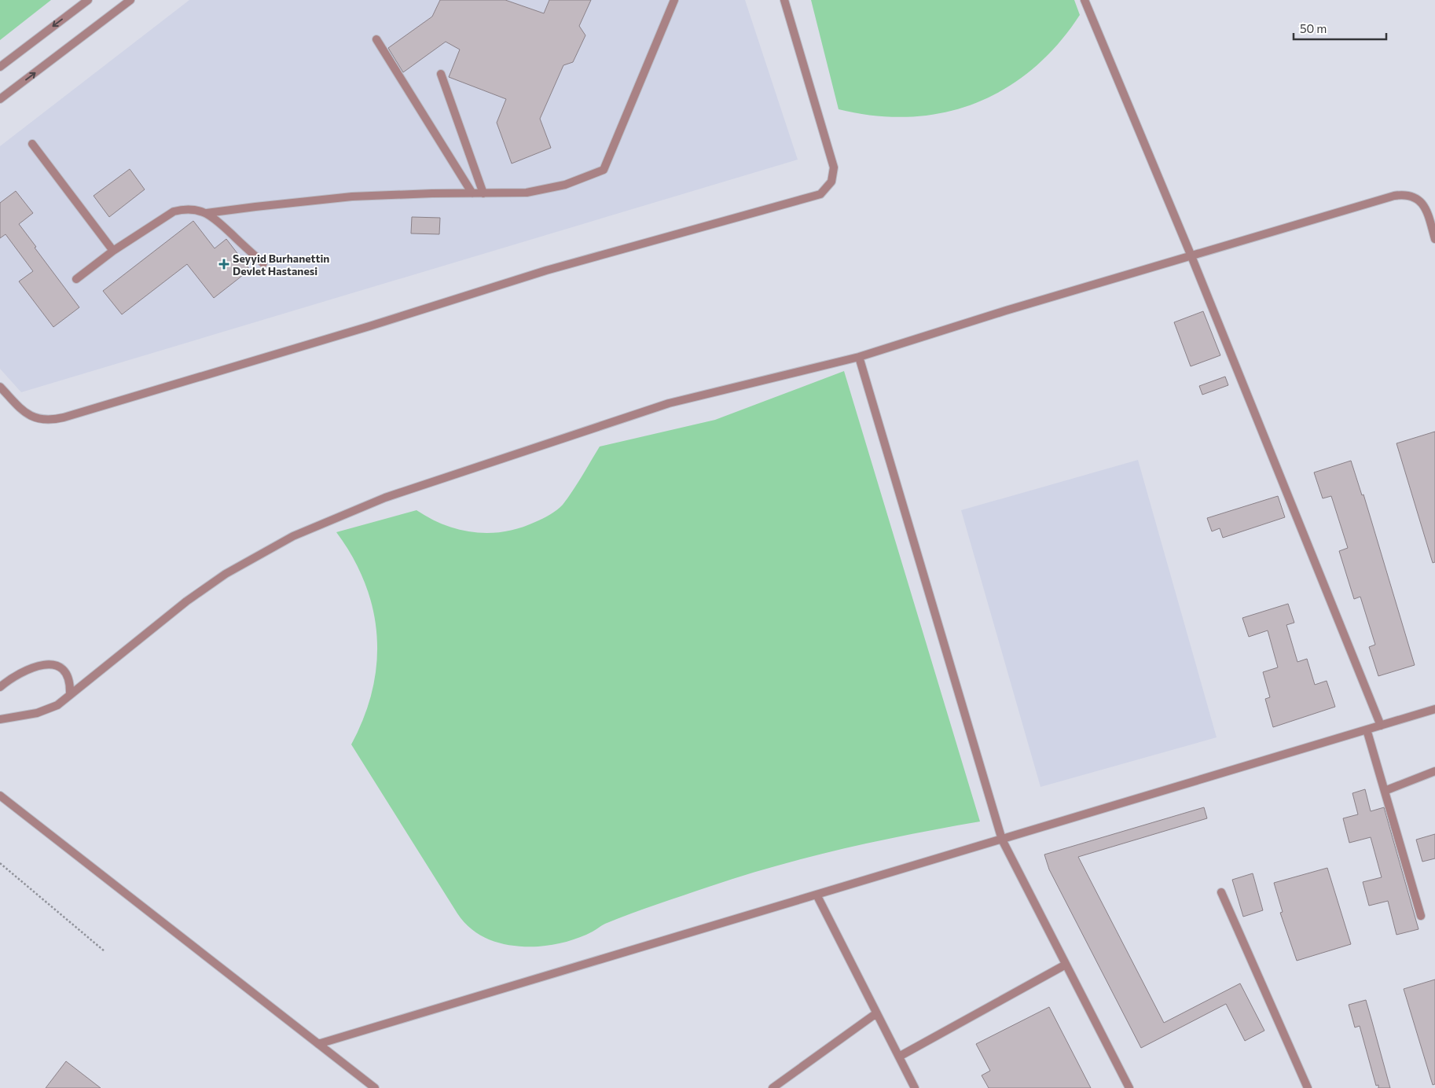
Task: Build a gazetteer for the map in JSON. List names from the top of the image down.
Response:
{
  "places": {
    "health": ["Seyyid Burhanettin Devlet Hastanesi"]
  },
  "scale_bar": "50 m"
}
